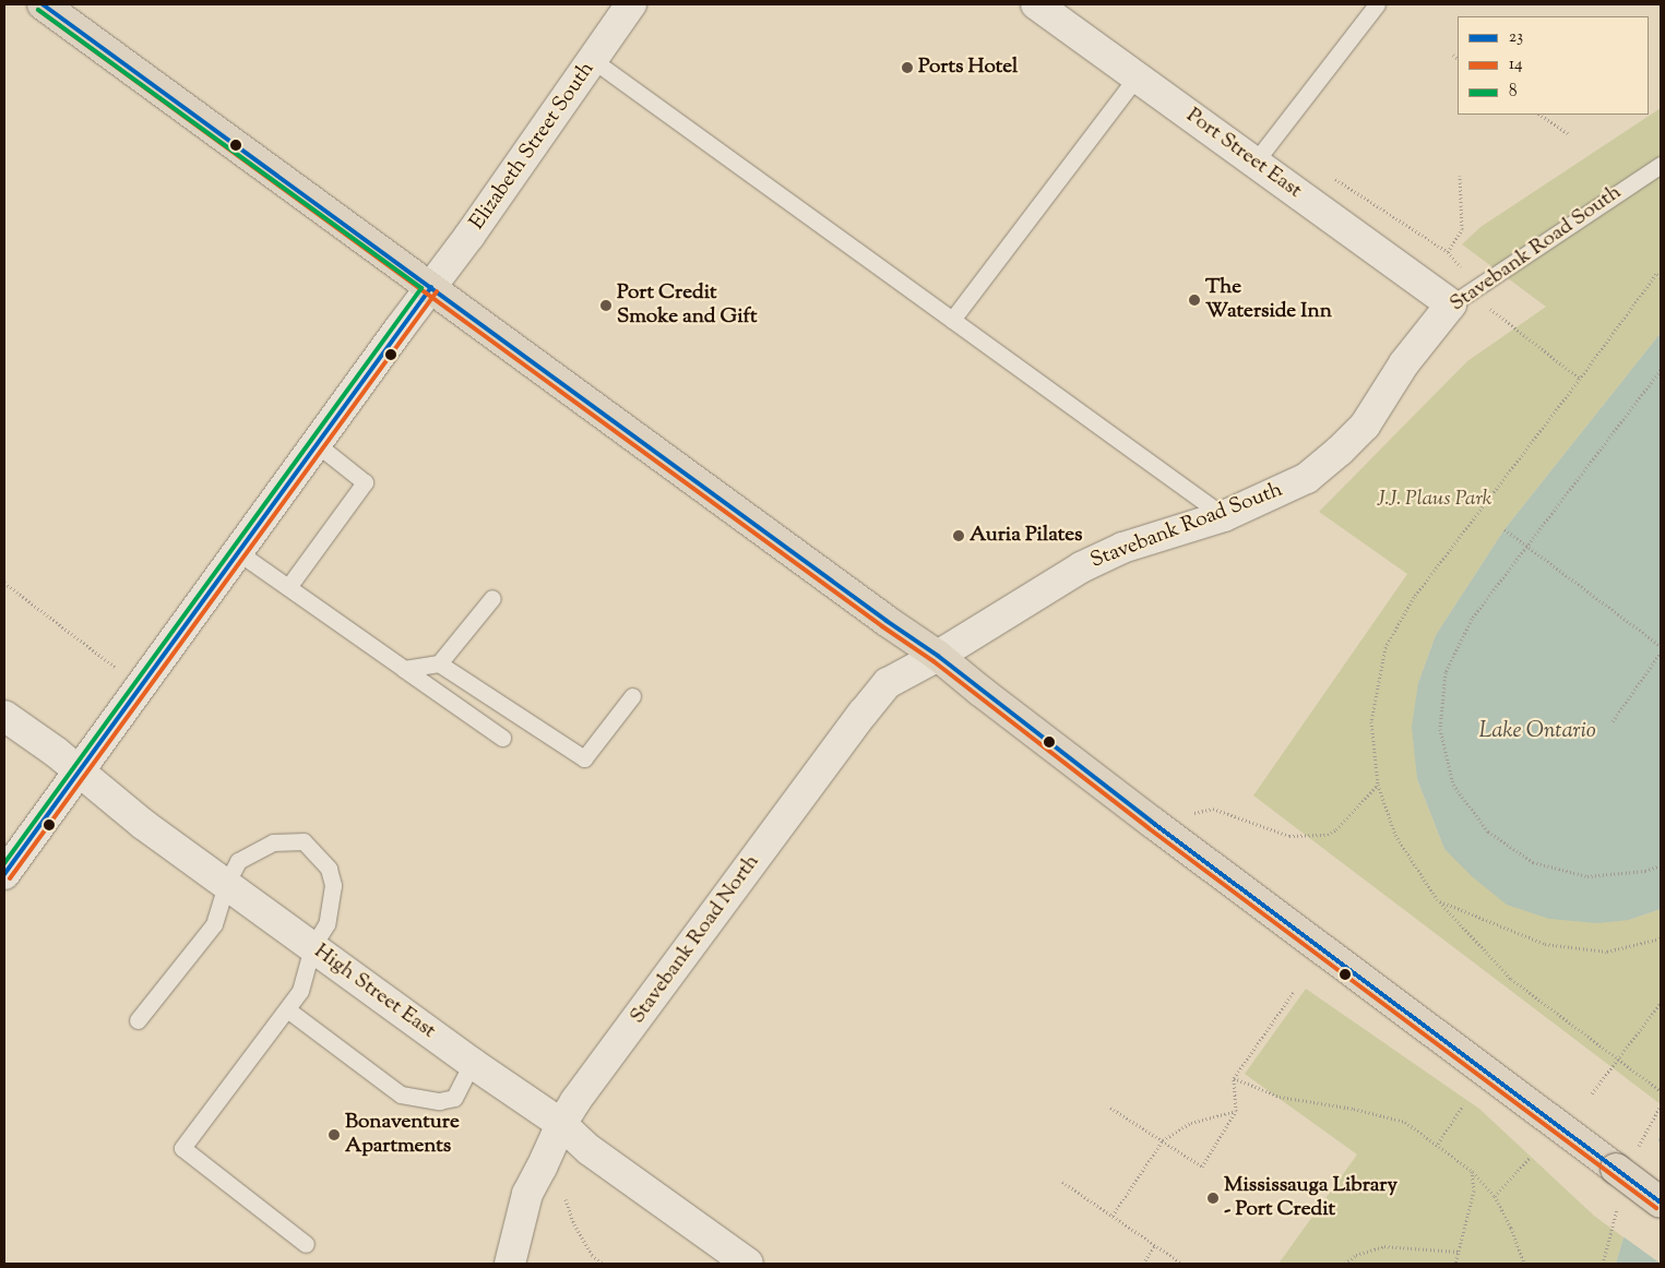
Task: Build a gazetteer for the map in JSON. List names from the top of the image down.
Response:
{
  "streets": {
    "street": [
      "Elizabeth Street South",
      "Port Street East",
      "Stavebank Road South",
      "Stavebank Road North",
      "High Street East"
    ]
  },
  "crossings": [
    ["Elizabeth Street South", "High Street East"],
    ["Port Street East", "Stavebank Road South"],
    ["Stavebank Road South", "Stavebank Road North"],
    ["Stavebank Road North", "High Street East"]
  ],
  "water": ["Lake Ontario"],
  "parks": ["J.J. Plaus Park"],
  "places": [
    "Ports Hotel",
    "The Waterside Inn",
    "Port Credit Smoke and Gift",
    "Auria Pilates",
    "Bonaventure Apartments",
    "Mississauga Library - Port Credit"
  ],
  "lines": ["transit line 23", "transit line 14", "transit line 8"],
  "legend": ["23", "14", "8"]
}
